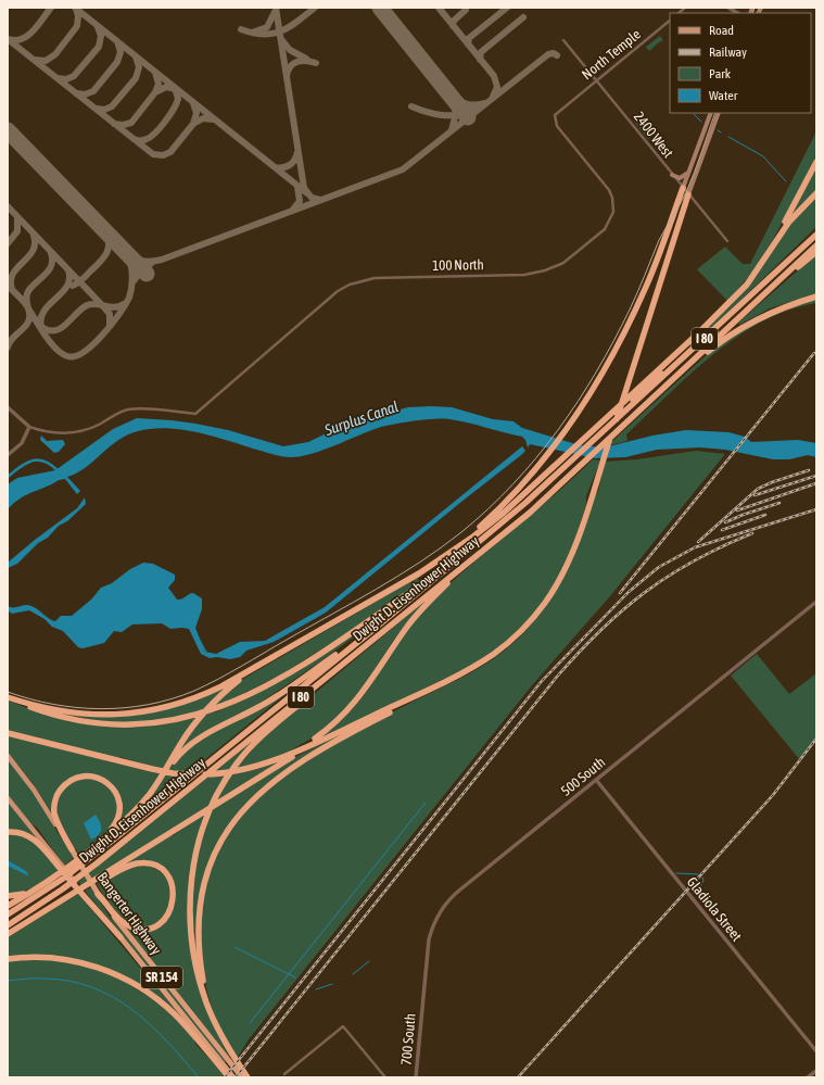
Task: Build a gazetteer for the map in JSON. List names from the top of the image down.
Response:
{
  "streets": {
    "highway": [
      "I 80",
      "Dwight D. Eisenhower Highway",
      "Bangerter Highway",
      "SR 154"
    ],
    "street": [
      "North Temple",
      "2400 West",
      "100 North",
      "500 South",
      "Gladiola Street",
      "700 South"
    ]
  },
  "crossings": [
    ["North Temple", "2400 West"],
    ["North Temple", "100 North"],
    ["500 South", "Gladiola Street"],
    ["500 South", "700 South"]
  ],
  "water": ["Surplus Canal"],
  "legend": [
    "Road",
    "Railway",
    "Park",
    "Water"
  ]
}
